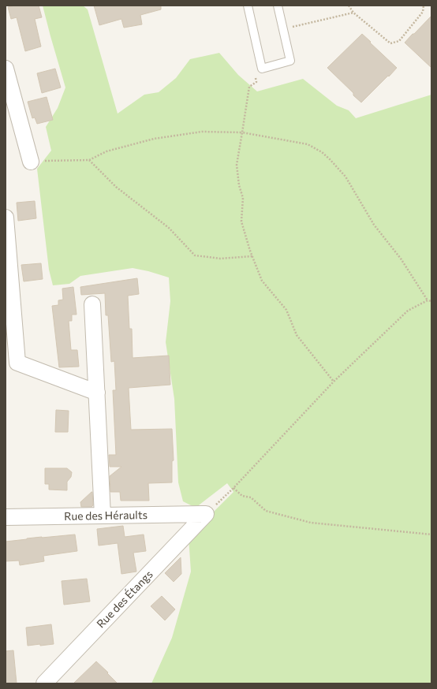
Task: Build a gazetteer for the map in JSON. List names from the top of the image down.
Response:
{
  "streets": {
    "street": ["Rue des Héraults", "Rue des Étangs"]
  },
  "crossings": [
    ["Rue des Héraults", "Rue des Étangs"]
  ]
}
